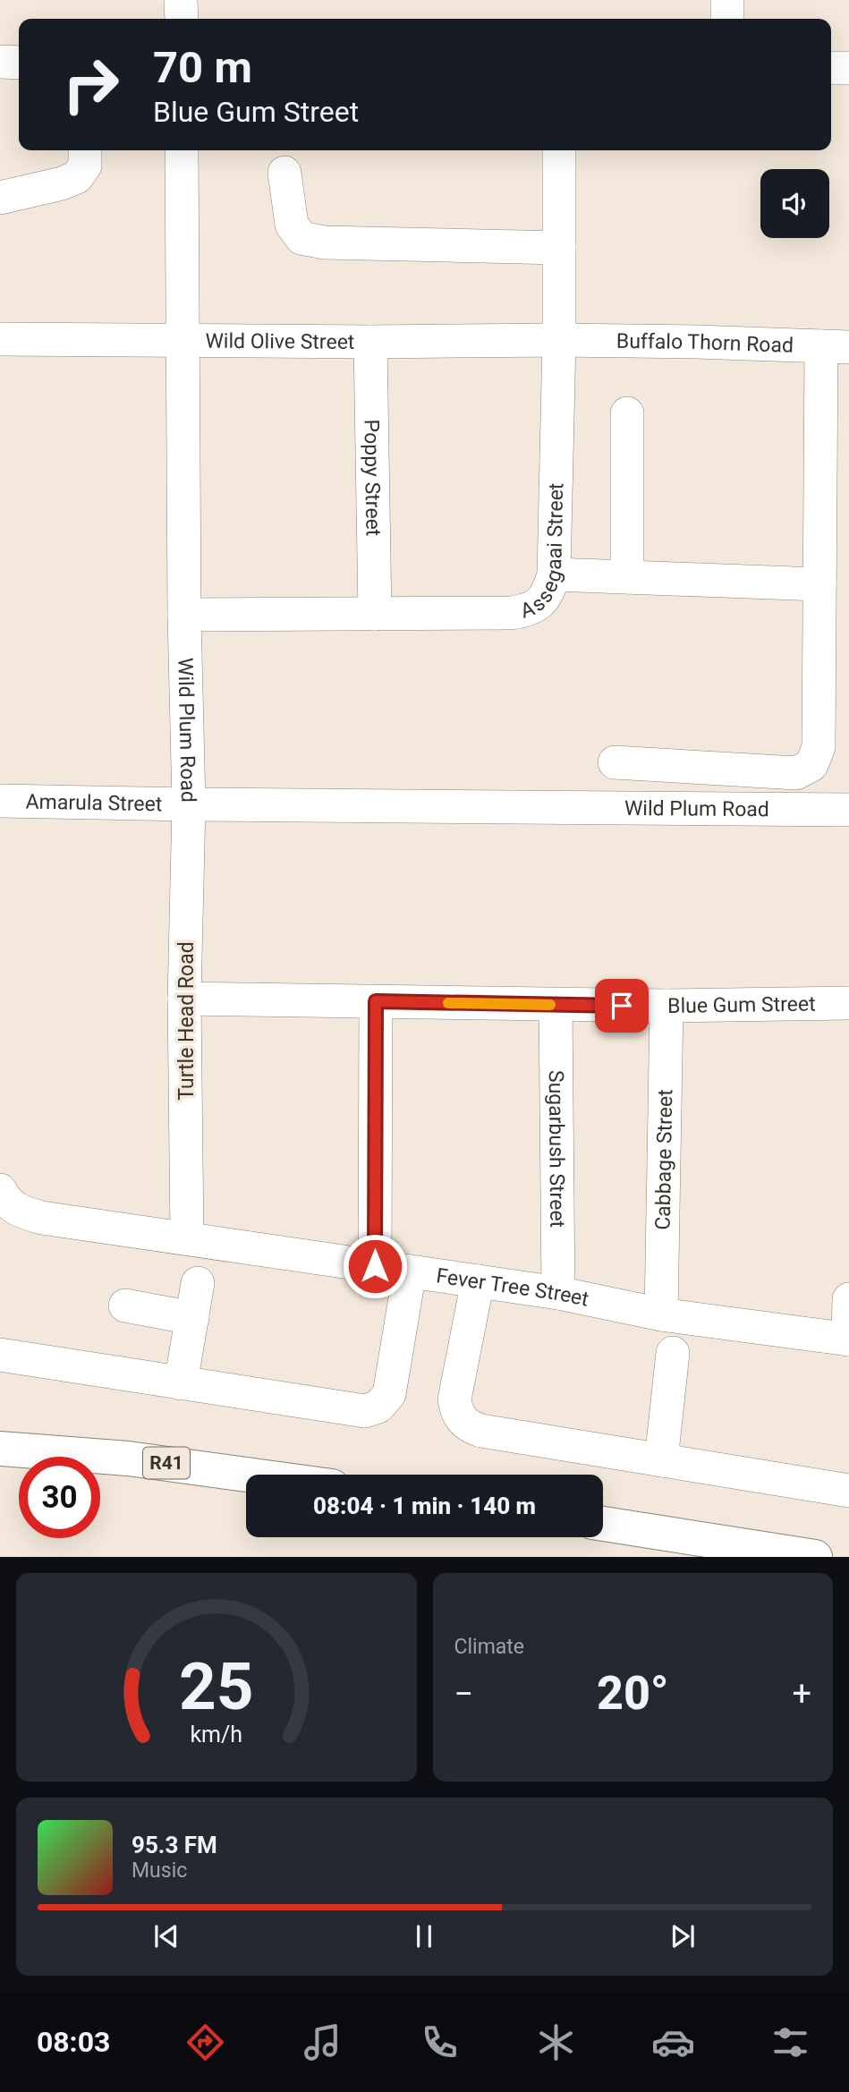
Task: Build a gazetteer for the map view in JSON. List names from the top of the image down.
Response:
{
  "streets": {
    "main road": ["R41"],
    "street": [
      "Wild Olive Street",
      "Buffalo Thorn Road",
      "Poppy Street",
      "Assegaai Street",
      "Wild Plum Road",
      "Amarula Street",
      "Blue Gum Street",
      "Turtle Head Road",
      "Sugarbush Street",
      "Cabbage Street",
      "Fever Tree Street"
    ]
  },
  "crossings": [
    ["Wild Olive Street", "Buffalo Thorn Road"],
    ["Wild Olive Street", "Poppy Street"],
    ["Wild Olive Street", "Assegaai Street"],
    ["Wild Olive Street", "Wild Plum Road"],
    ["Buffalo Thorn Road", "Assegaai Street"],
    ["Poppy Street", "Assegaai Street"],
    ["Assegaai Street", "Wild Plum Road"],
    ["Wild Plum Road", "Amarula Street"],
    ["Wild Plum Road", "Turtle Head Road"],
    ["Amarula Street", "Turtle Head Road"],
    ["Blue Gum Street", "Turtle Head Road"],
    ["Blue Gum Street", "Sugarbush Street"],
    ["Blue Gum Street", "Cabbage Street"],
    ["Turtle Head Road", "Fever Tree Street"],
    ["Sugarbush Street", "Fever Tree Street"],
    ["Cabbage Street", "Fever Tree Street"]
  ],
  "page": {
    "turn": ["70 m", "Blue Gum Street"],
    "limit": "30",
    "trip": "08:04 · 1 min · 140 m",
    "tile": "Climate",
    "heat": ["−", "20°", "+"],
    "song": ["95.3 FM", "Music"],
    "tabs": "08:03",
    "gauge": ["25", "km/h"]
  }
}
